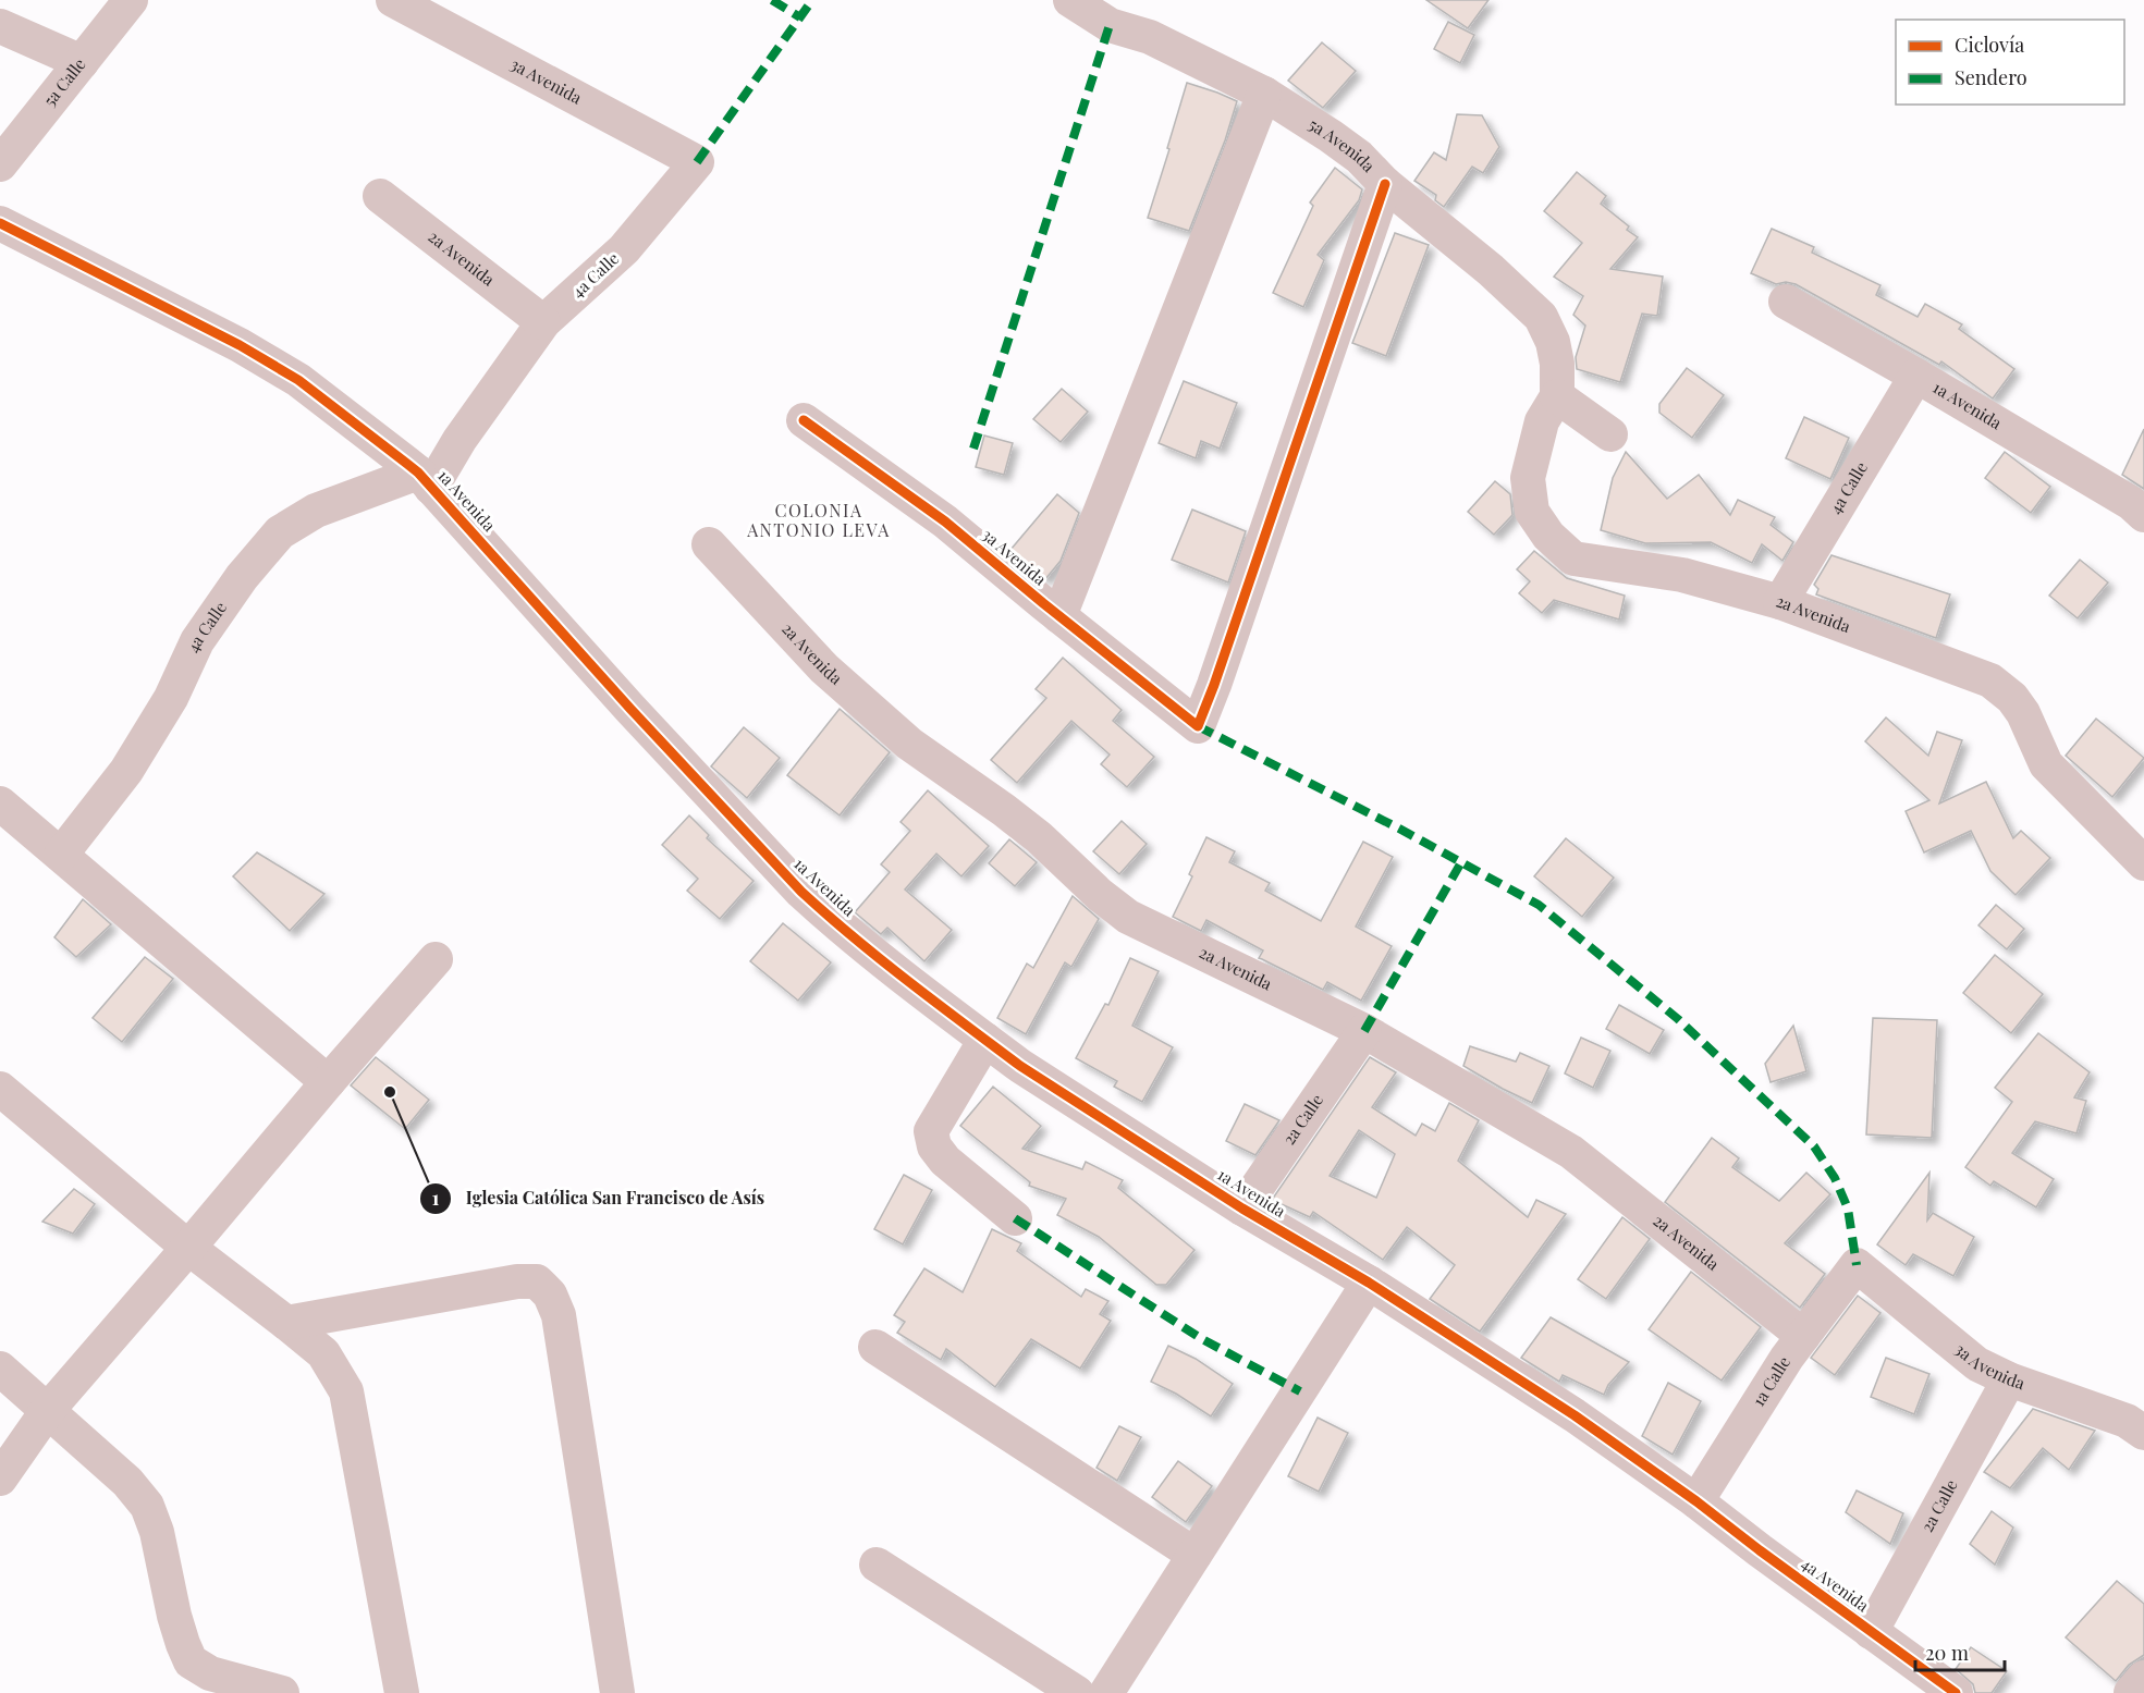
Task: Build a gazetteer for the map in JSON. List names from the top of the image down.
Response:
{
  "streets": {
    "street": [
      "3a Avenida",
      "5a Calle",
      "5a Avenida",
      "2a Avenida",
      "4a Calle",
      "1a Avenida",
      "2a Calle",
      "1a Calle",
      "4a Avenida"
    ]
  },
  "crossings": [
    ["3a Avenida", "5a Avenida"],
    ["3a Avenida", "4a Calle"],
    ["3a Avenida", "2a Calle"],
    ["3a Avenida", "1a Calle"],
    ["5a Avenida", "2a Avenida"],
    ["2a Avenida", "4a Calle"],
    ["2a Avenida", "2a Calle"],
    ["2a Avenida", "1a Calle"],
    ["4a Calle", "1a Avenida"],
    ["1a Avenida", "2a Calle"],
    ["1a Avenida", "1a Calle"],
    ["1a Avenida", "4a Avenida"],
    ["2a Calle", "4a Avenida"],
    ["1a Calle", "4a Avenida"]
  ],
  "districts": ["COLONIA ANTONIO LEVA"],
  "places": ["Iglesia Católica San Francisco de Asís"],
  "legend": ["Ciclovía", "Sendero"],
  "scale_bar": "20 m"
}
